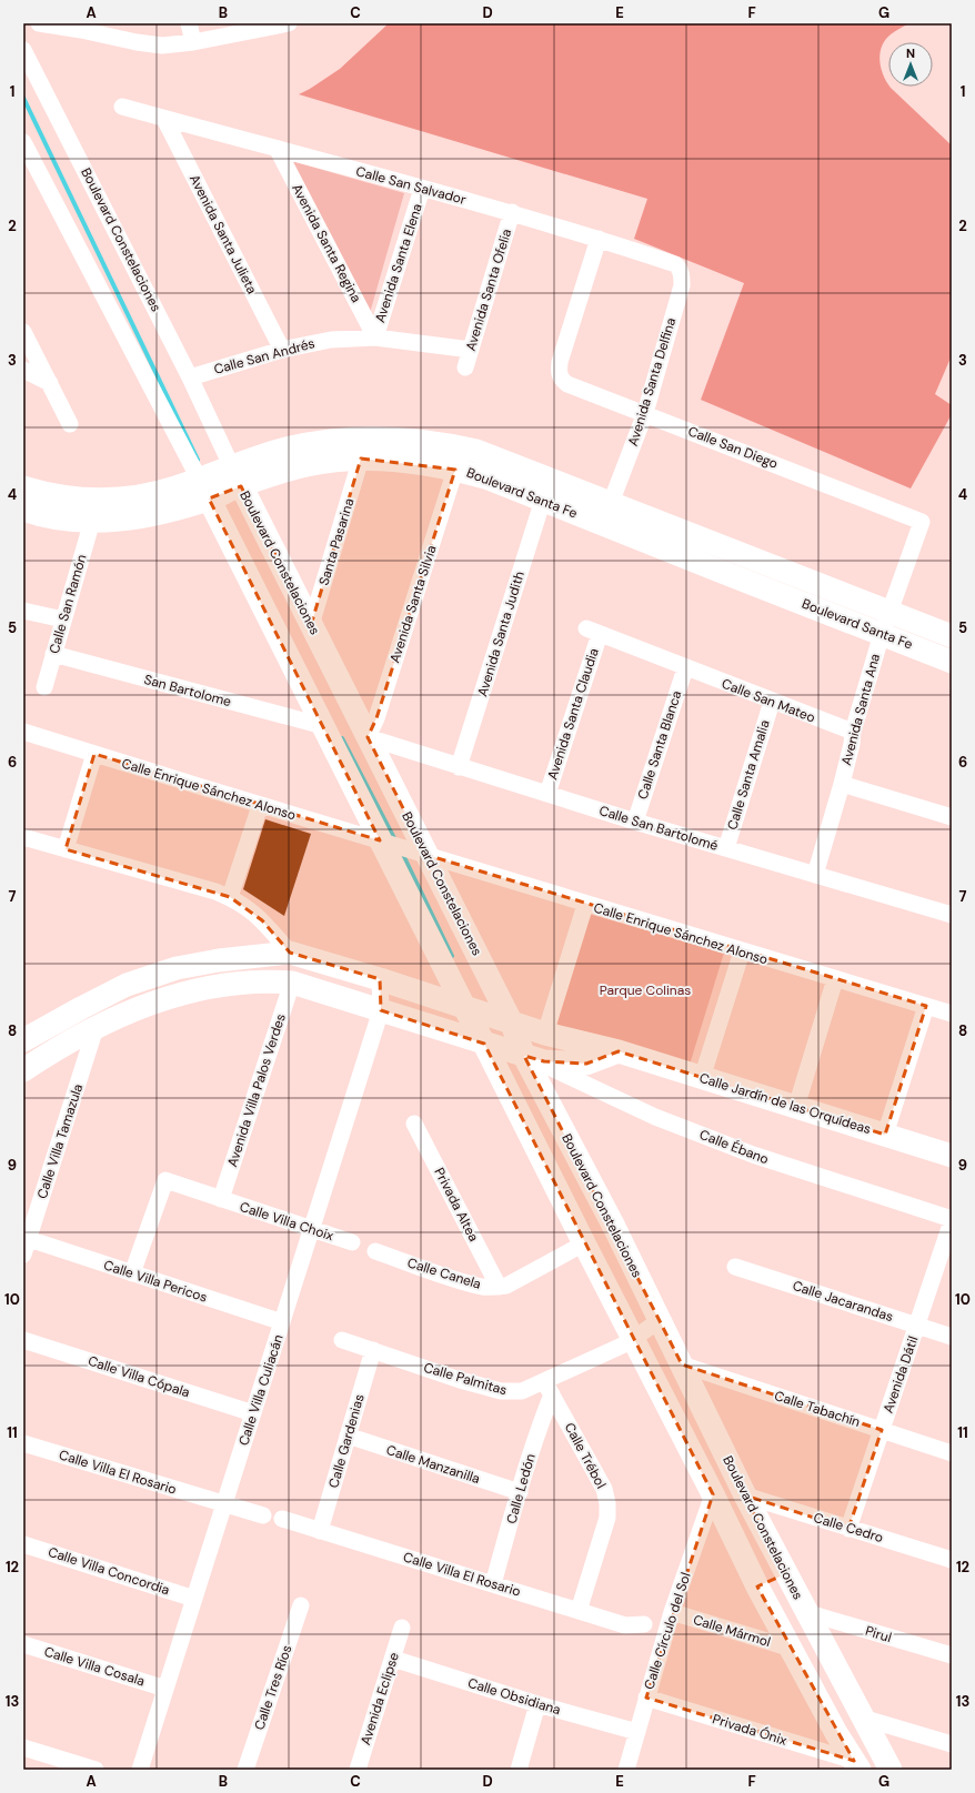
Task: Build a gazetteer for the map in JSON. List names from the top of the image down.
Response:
{
  "streets": {
    "street": [
      "Calle San Salvador",
      "Avenida Santa Julieta",
      "Boulevard Constelaciones",
      "Avenida Santa Regina",
      "Avenida Santa Elena",
      "Avenida Santa Ofelia",
      "Calle San Andrés",
      "Avenida Santa Delfina",
      "Calle San Diego",
      "Boulevard Santa Fe",
      "Santa Pasarina",
      "Calle San Ramón",
      "Avenida Santa Silvia",
      "Avenida Santa Judith",
      "San Bartolome",
      "Calle San Mateo",
      "Avenida Santa Ana",
      "Avenida Santa Claudia",
      "Calle Santa Blanca",
      "Calle Santa Amalia",
      "Calle Enrique Sánchez Alonso",
      "Calle San Bartolomé",
      "Avenida Villa Palos Verdes",
      "Calle Jardín de las Orquídeas",
      "Calle Villa Tamazula",
      "Calle Ébano",
      "Privada Altea",
      "Calle Villa Choix",
      "Calle Canela",
      "Calle Villa Pericos",
      "Calle Jacarandas",
      "Avenida Dátil",
      "Calle Villa Cópala",
      "Calle Palmitas",
      "Calle Villa Culiacán",
      "Calle Tabachín",
      "Calle Gardenias",
      "Calle Trébol",
      "Calle Manzanilla",
      "Calle Villa El Rosario",
      "Calle Ledón",
      "Calle Cedro",
      "Calle Villa Concordia",
      "Calle Círculo del Sol",
      "Calle Mármol",
      "Pirul",
      "Calle Villa Cosala",
      "Calle Tres Ríos",
      "Calle Obsidiana",
      "Avenida Eclipse",
      "Privada Ónix"
    ]
  },
  "crossings": [
    ["Calle San Salvador", "Avenida Santa Julieta"],
    ["Calle San Salvador", "Avenida Santa Regina"],
    ["Calle San Salvador", "Avenida Santa Elena"],
    ["Calle San Salvador", "Avenida Santa Ofelia"],
    ["Calle San Salvador", "Avenida Santa Delfina"],
    ["Calle San Salvador", "Calle San Diego"],
    ["Avenida Santa Julieta", "Calle San Andrés"],
    ["Boulevard Constelaciones", "Calle San Andrés"],
    ["Boulevard Constelaciones", "Boulevard Santa Fe"],
    ["Boulevard Constelaciones", "Santa Pasarina"],
    ["Boulevard Constelaciones", "Avenida Santa Silvia"],
    ["Boulevard Constelaciones", "San Bartolome"],
    ["Boulevard Constelaciones", "Calle Enrique Sánchez Alonso"],
    ["Boulevard Constelaciones", "Calle San Bartolomé"],
    ["Boulevard Constelaciones", "Calle Jardín de las Orquídeas"],
    ["Boulevard Constelaciones", "Calle Ébano"],
    ["Boulevard Constelaciones", "Calle Canela"],
    ["Boulevard Constelaciones", "Calle Palmitas"],
    ["Boulevard Constelaciones", "Calle Tabachín"],
    ["Boulevard Constelaciones", "Calle Cedro"],
    ["Boulevard Constelaciones", "Calle Círculo del Sol"],
    ["Boulevard Constelaciones", "Calle Mármol"],
    ["Boulevard Constelaciones", "Pirul"],
    ["Boulevard Constelaciones", "Privada Ónix"],
    ["Avenida Santa Regina", "Avenida Santa Elena"],
    ["Avenida Santa Regina", "Calle San Andrés"],
    ["Avenida Santa Elena", "Calle San Andrés"],
    ["Avenida Santa Ofelia", "Calle San Andrés"],
    ["Avenida Santa Delfina", "Calle San Diego"],
    ["Avenida Santa Delfina", "Boulevard Santa Fe"],
    ["Calle San Diego", "Avenida Santa Ana"],
    ["Boulevard Santa Fe", "Santa Pasarina"],
    ["Boulevard Santa Fe", "Calle San Ramón"],
    ["Boulevard Santa Fe", "Avenida Santa Silvia"],
    ["Boulevard Santa Fe", "Avenida Santa Judith"],
    ["Boulevard Santa Fe", "Avenida Santa Ana"],
    ["Calle San Ramón", "San Bartolome"],
    ["Avenida Santa Silvia", "Calle San Bartolomé"],
    ["Avenida Santa Judith", "Calle San Bartolomé"],
    ["Calle San Mateo", "Avenida Santa Ana"],
    ["Calle San Mateo", "Avenida Santa Claudia"],
    ["Calle San Mateo", "Calle Santa Blanca"],
    ["Calle San Mateo", "Calle Santa Amalia"],
    ["Avenida Santa Ana", "Calle San Bartolomé"],
    ["Avenida Santa Claudia", "Calle San Bartolomé"],
    ["Calle Santa Blanca", "Calle San Bartolomé"],
    ["Calle Santa Amalia", "Calle San Bartolomé"],
    ["Avenida Villa Palos Verdes", "Calle Villa Choix"],
    ["Calle Jardín de las Orquídeas", "Calle Villa Culiacán"],
    ["Calle Villa Tamazula", "Calle Villa Pericos"],
    ["Calle Ébano", "Avenida Dátil"],
    ["Privada Altea", "Calle Canela"],
    ["Calle Villa Choix", "Calle Villa Pericos"],
    ["Calle Villa Choix", "Calle Villa Culiacán"],
    ["Calle Villa Pericos", "Calle Villa Culiacán"],
    ["Calle Jacarandas", "Avenida Dátil"],
    ["Avenida Dátil", "Calle Tabachín"],
    ["Avenida Dátil", "Calle Cedro"],
    ["Calle Villa Cópala", "Calle Villa Culiacán"],
    ["Calle Palmitas", "Calle Gardenias"],
    ["Calle Palmitas", "Calle Trébol"],
    ["Calle Palmitas", "Calle Ledón"],
    ["Calle Villa Culiacán", "Calle Villa El Rosario"],
    ["Calle Villa Culiacán", "Calle Villa Concordia"],
    ["Calle Villa Culiacán", "Calle Villa Cosala"],
    ["Calle Gardenias", "Calle Manzanilla"],
    ["Calle Gardenias", "Calle Villa El Rosario"],
    ["Calle Trébol", "Calle Villa El Rosario"],
    ["Calle Trébol", "Calle Ledón"],
    ["Calle Manzanilla", "Calle Ledón"],
    ["Calle Villa El Rosario", "Calle Ledón"],
    ["Calle Círculo del Sol", "Calle Mármol"],
    ["Calle Círculo del Sol", "Calle Obsidiana"],
    ["Calle Círculo del Sol", "Privada Ónix"],
    ["Calle Obsidiana", "Avenida Eclipse"]
  ],
  "parks": ["Parque Colinas"],
  "north": "top",
  "grid": {
    "columns": [
      "A",
      "B",
      "C",
      "D",
      "E",
      "F",
      "G"
    ],
    "rows": [
      "1",
      "2",
      "3",
      "4",
      "5",
      "6",
      "7",
      "8",
      "9",
      "10",
      "11",
      "12",
      "13"
    ]
  }
}
